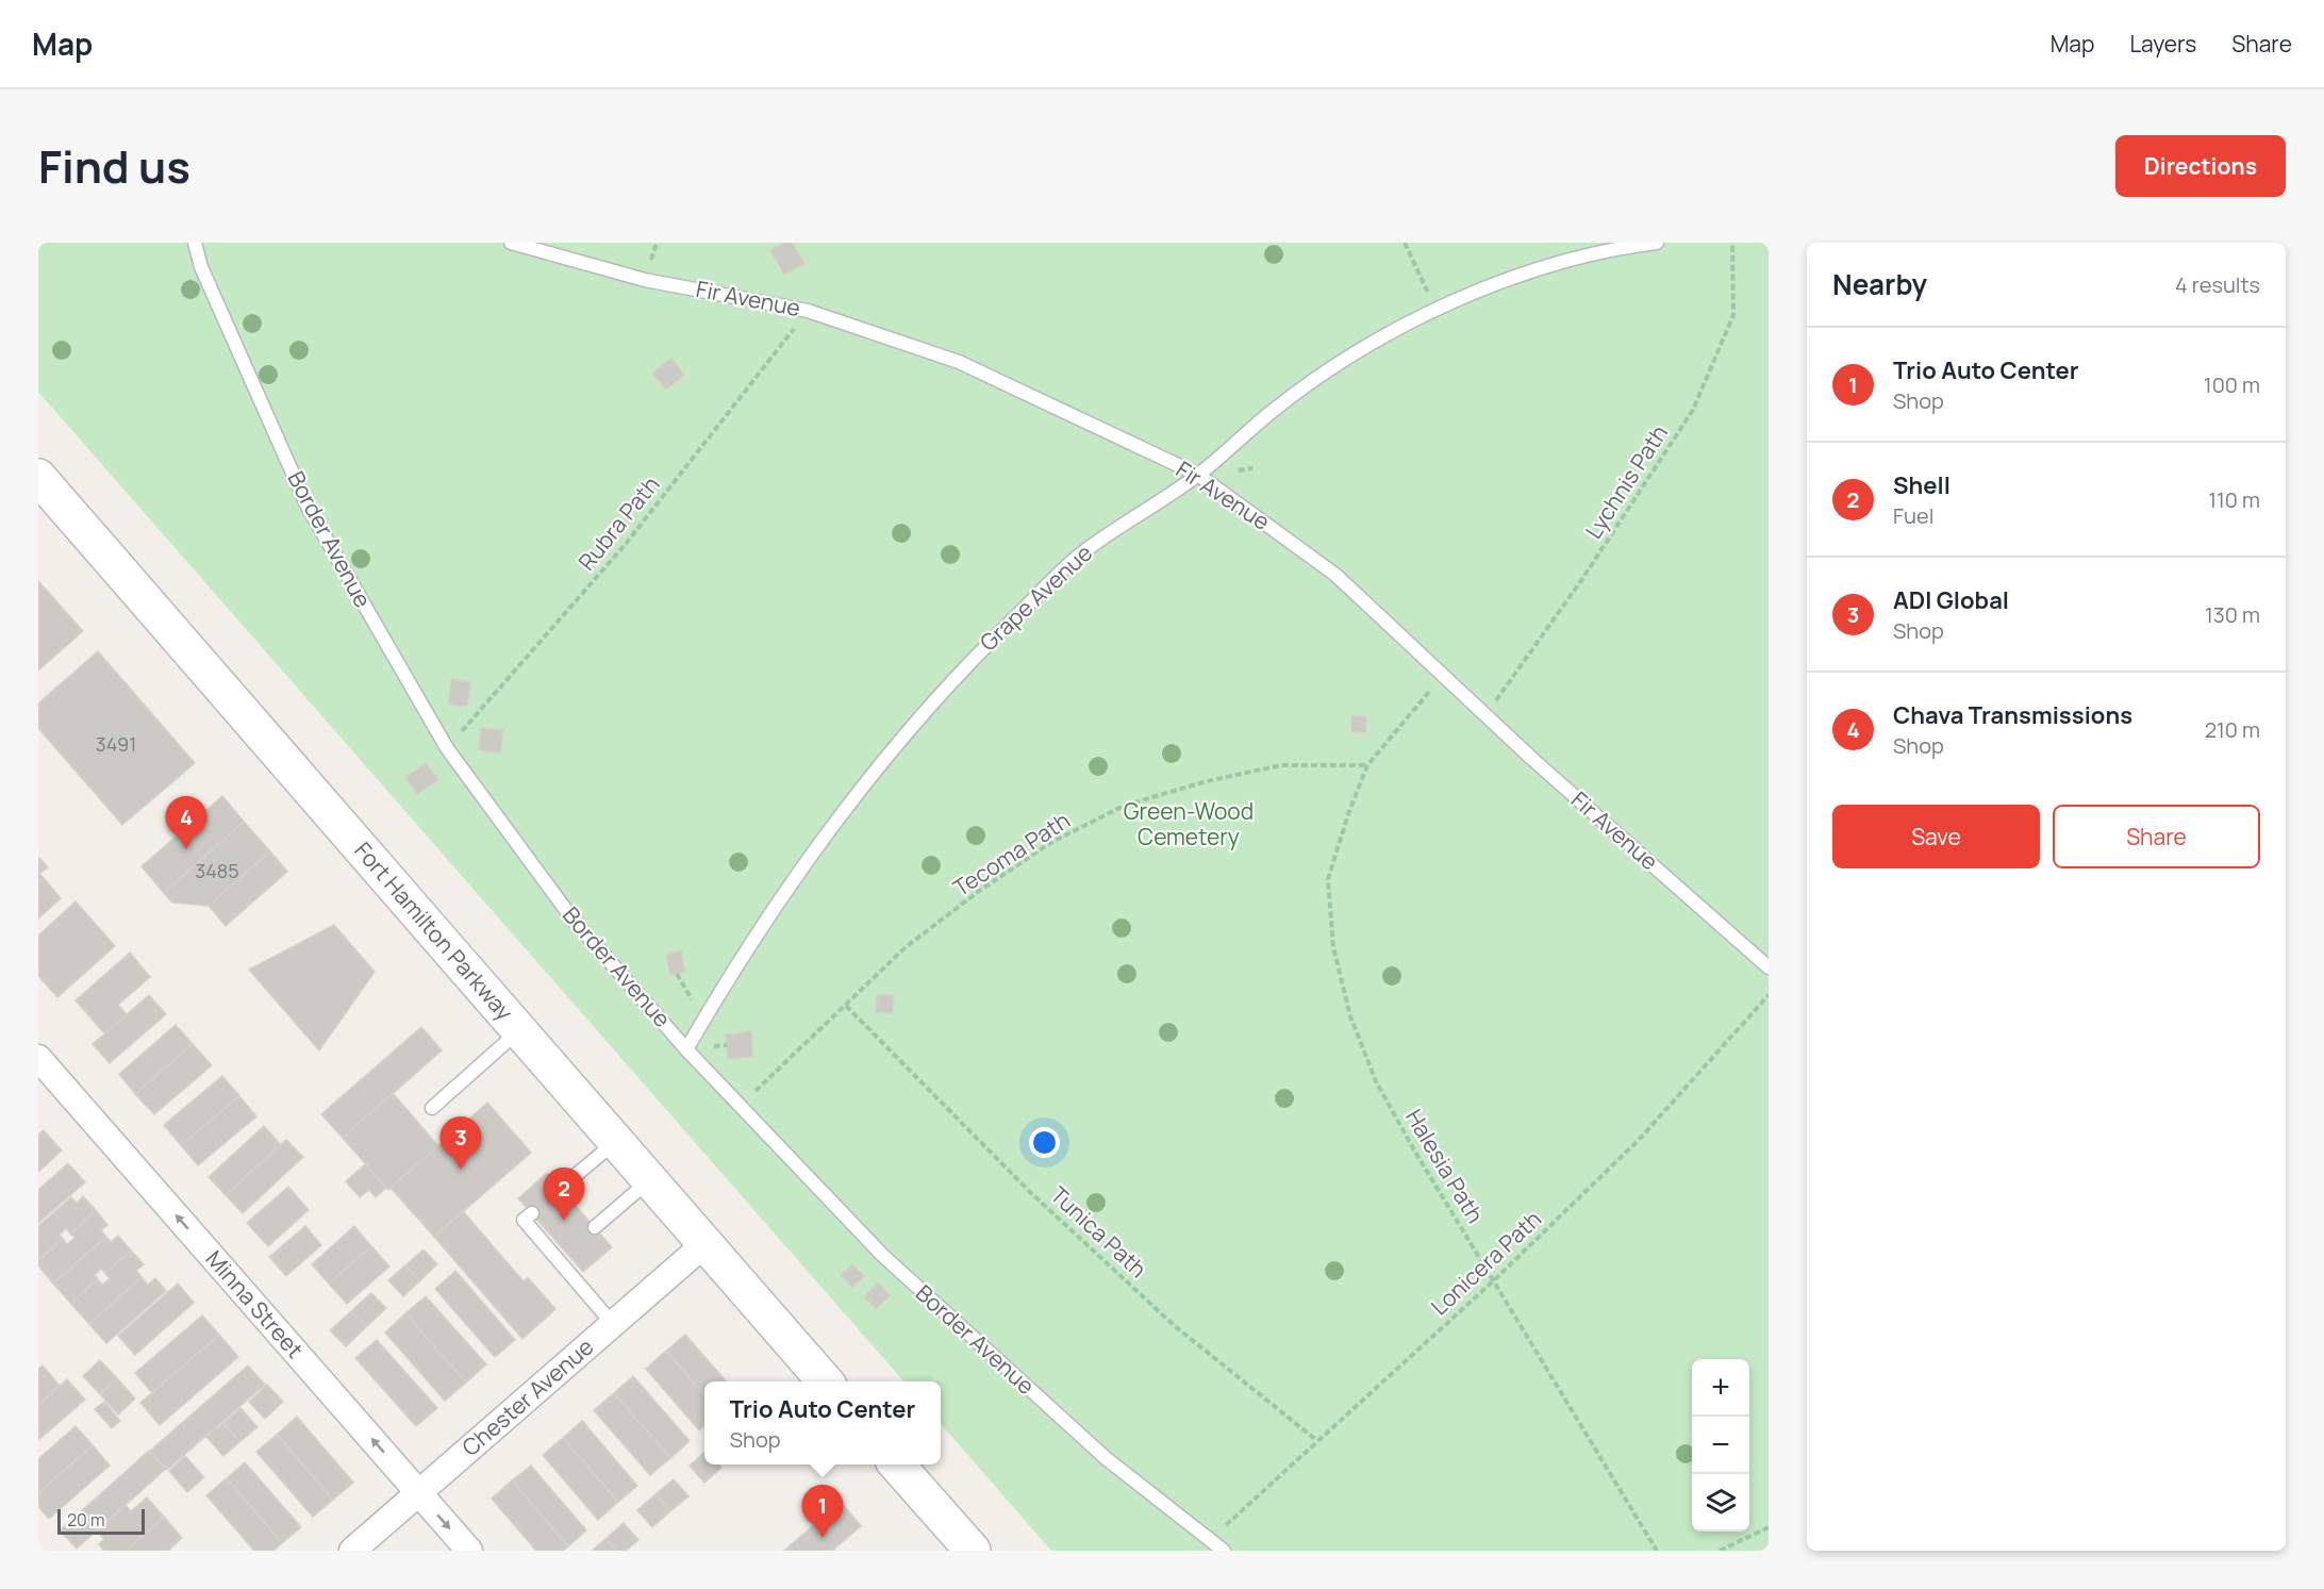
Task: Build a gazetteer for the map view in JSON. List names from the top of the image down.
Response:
{
  "streets": {
    "main road": ["Fort Hamilton Parkway"],
    "street": ["Minna Street", "Chester Avenue"],
    "lane": ["Fir Avenue", "Border Avenue", "Grape Avenue"],
    "path": [
      "Lychnis Path",
      "Rubra Path",
      "Tecoma Path",
      "Halesia Path",
      "Tunica Path",
      "Lonicera Path"
    ]
  },
  "crossings": [
    ["Fir Avenue", "Lychnis Path"],
    ["Fir Avenue", "Rubra Path"],
    ["Fir Avenue", "Grape Avenue"],
    ["Fir Avenue", "Halesia Path"],
    ["Rubra Path", "Border Avenue"],
    ["Border Avenue", "Grape Avenue"],
    ["Border Avenue", "Tecoma Path"],
    ["Border Avenue", "Lonicera Path"],
    ["Tecoma Path", "Halesia Path"],
    ["Tecoma Path", "Tunica Path"],
    ["Fort Hamilton Parkway", "Chester Avenue"],
    ["Halesia Path", "Lonicera Path"],
    ["Tunica Path", "Lonicera Path"],
    ["Minna Street", "Chester Avenue"]
  ],
  "parks": ["Green-Wood Cemetery"],
  "house_numbers": ["3491", "3485"],
  "scale_bar": "20 m",
  "page": {
    "header": "Map",
    "nav": ["Map", "Layers", "Share"],
    "title": "Find us",
    "buttons": [
      "Directions",
      ["Save", "Share"]
    ],
    "heading": ["Nearby", "4 results"],
    "list": [
      {
        "mark": "1",
        "name": "Trio Auto Center",
        "note": "Shop",
        "value": "100 m"
      },
      {
        "mark": "2",
        "name": "Shell",
        "note": "Fuel",
        "value": "110 m"
      },
      {
        "mark": "3",
        "name": "ADI Global",
        "note": "Shop",
        "value": "130 m"
      },
      {
        "mark": "4",
        "name": "Chava Transmissions",
        "note": "Shop",
        "value": "210 m"
      }
    ],
    "pins": [
      "4",
      "3",
      "2",
      "1"
    ],
    "map_buttons": ["+", "−"],
    "popup": ["Trio Auto Center", "Shop"],
    "scale": "20 m"
  }
}
